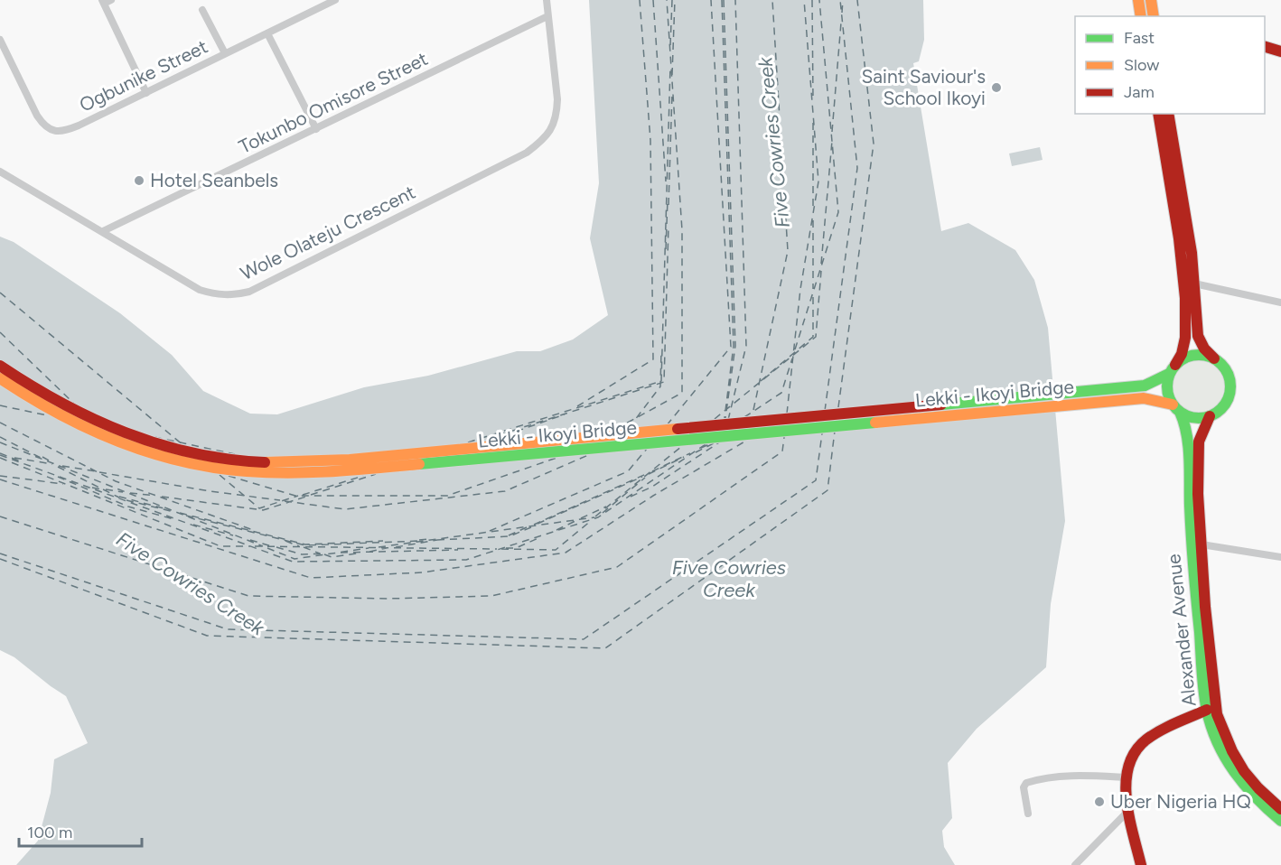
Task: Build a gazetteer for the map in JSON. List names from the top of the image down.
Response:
{
  "streets": {
    "main road": ["Lekki - Ikoyi Bridge", "Alexander Avenue"],
    "street": ["Ogbunike Street", "Tokunbo Omisore Street", "Wole Olateju Crescent"]
  },
  "crossings": [
    ["Tokunbo Omisore Street", "Wole Olateju Crescent"],
    ["Lekki - Ikoyi Bridge", "Alexander Avenue"]
  ],
  "water": ["Five Cowries Creek"],
  "places": ["Saint Saviour's School Ikoyi", "Hotel Seanbels", "Uber Nigeria HQ"],
  "legend": ["Fast", "Slow", "Jam"],
  "scale_bar": "100 m"
}
